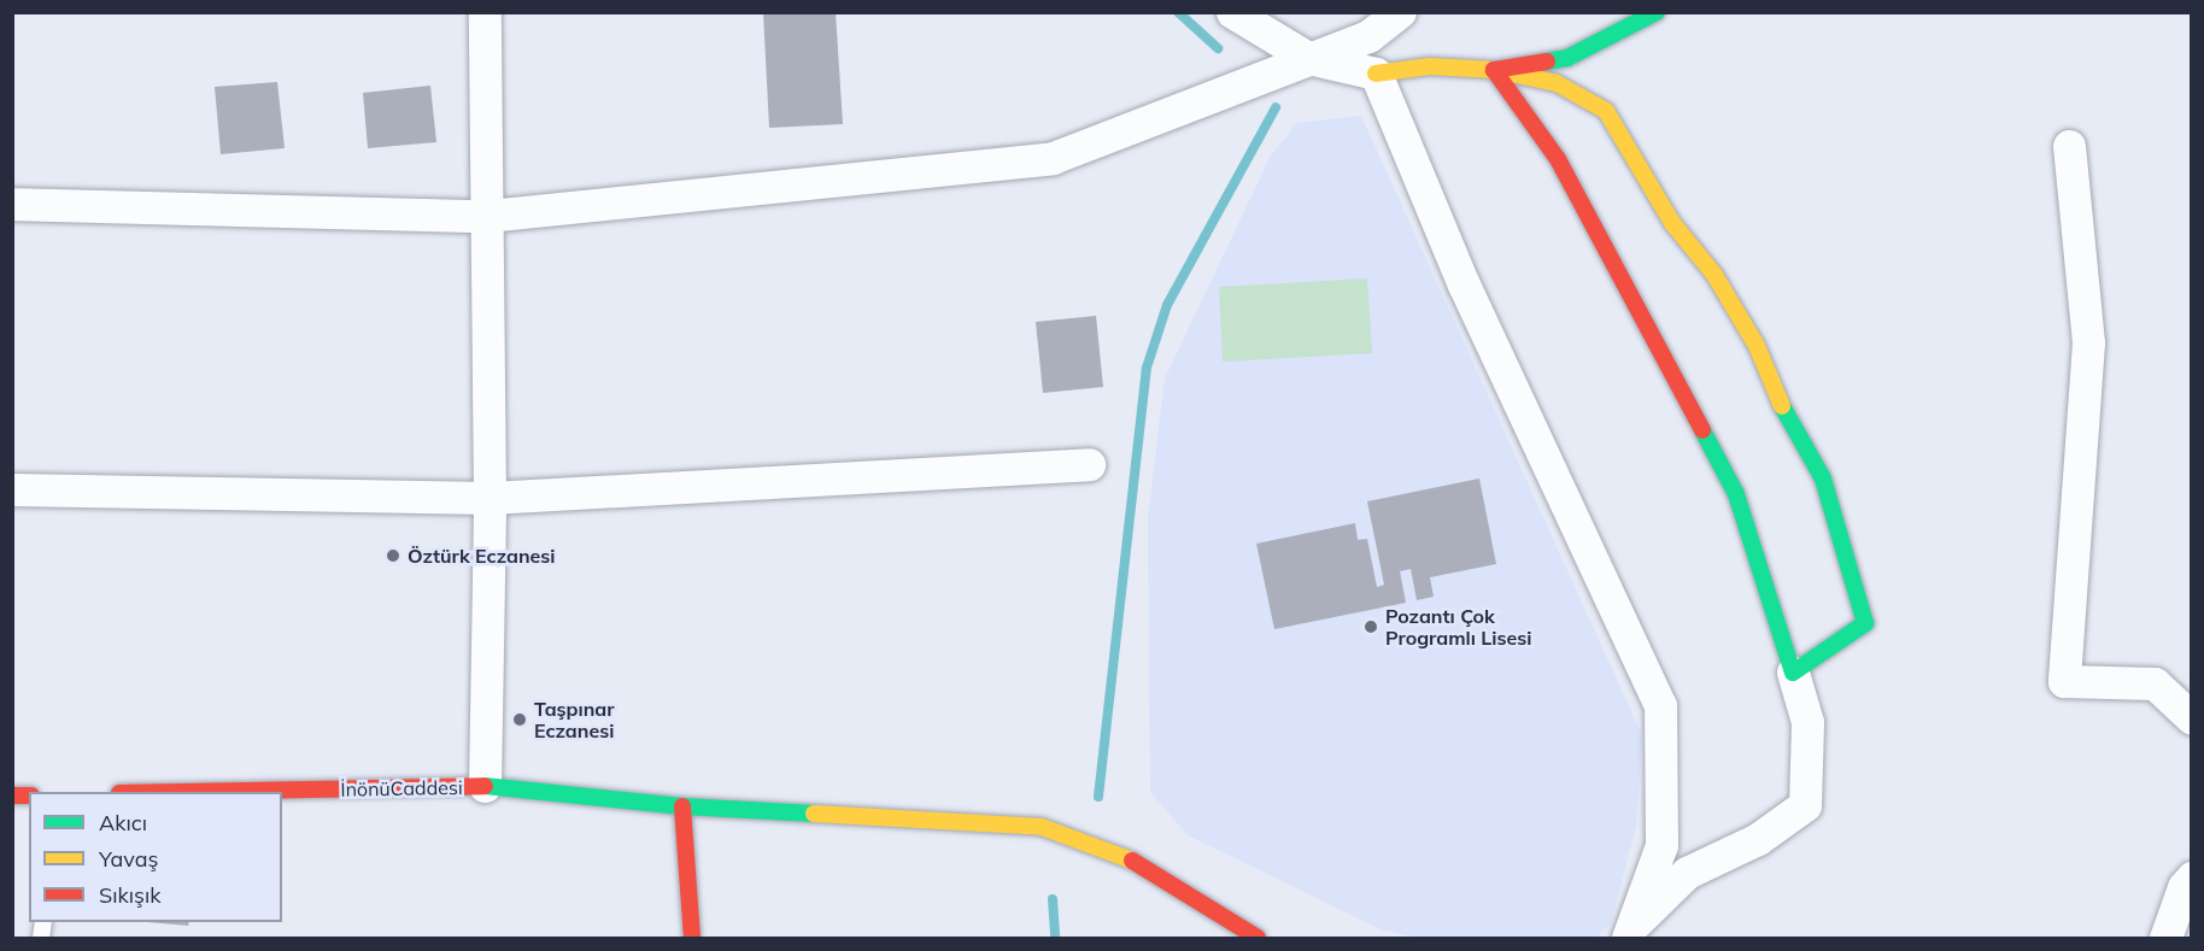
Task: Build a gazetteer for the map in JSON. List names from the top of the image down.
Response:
{
  "streets": {
    "street": ["İnönüCaddesi"]
  },
  "places": ["Öztürk Eczanesi", "Pozantı Çok Programlı Lisesi", "Taşpınar Eczanesi"],
  "legend": ["Akıcı", "Yavaş", "Sıkışık"]
}
